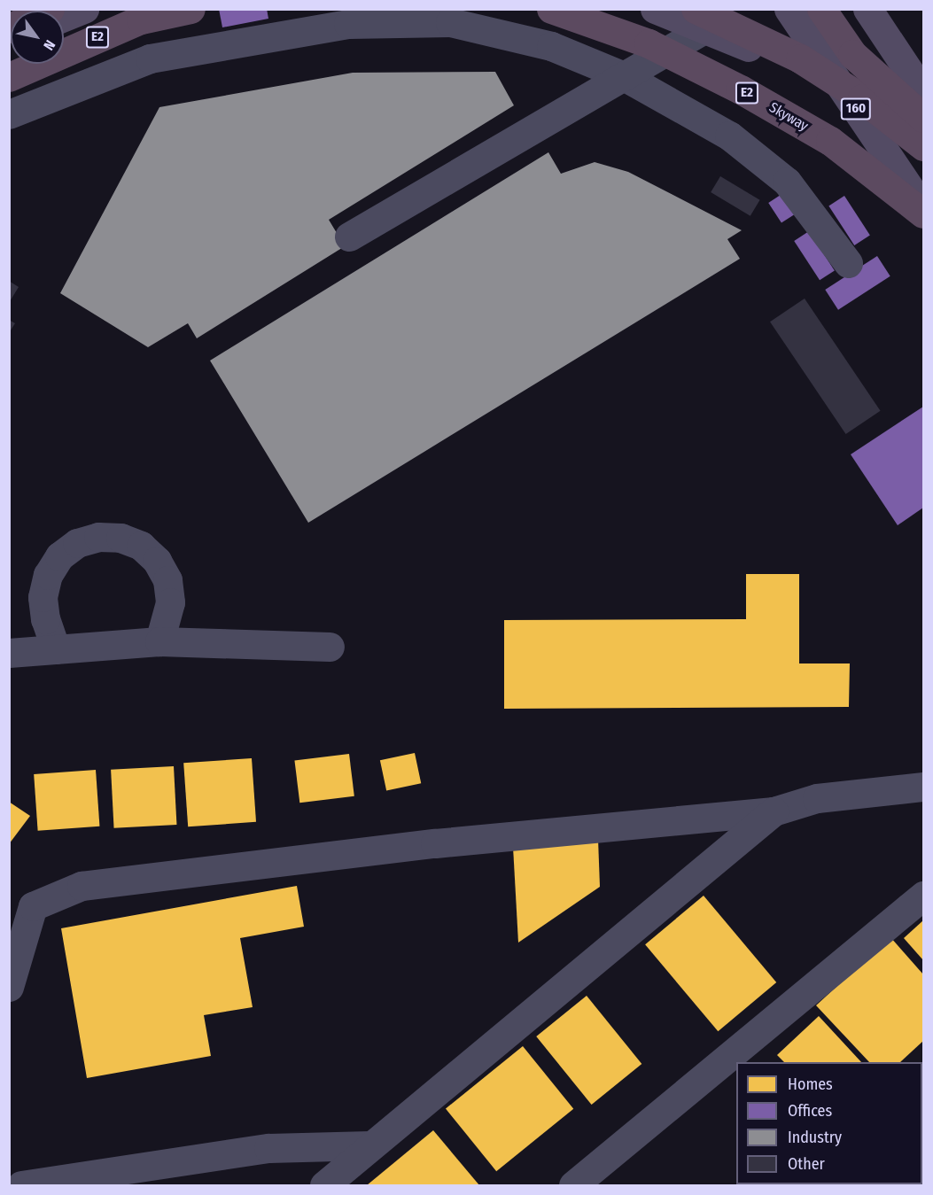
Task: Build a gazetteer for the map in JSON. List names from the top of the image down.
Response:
{
  "streets": {
    "highway": ["E2", "Skyway"],
    "main road": ["160"]
  },
  "legend": [
    "Homes",
    "Offices",
    "Industry",
    "Other"
  ],
  "north": "bottom right"
}
